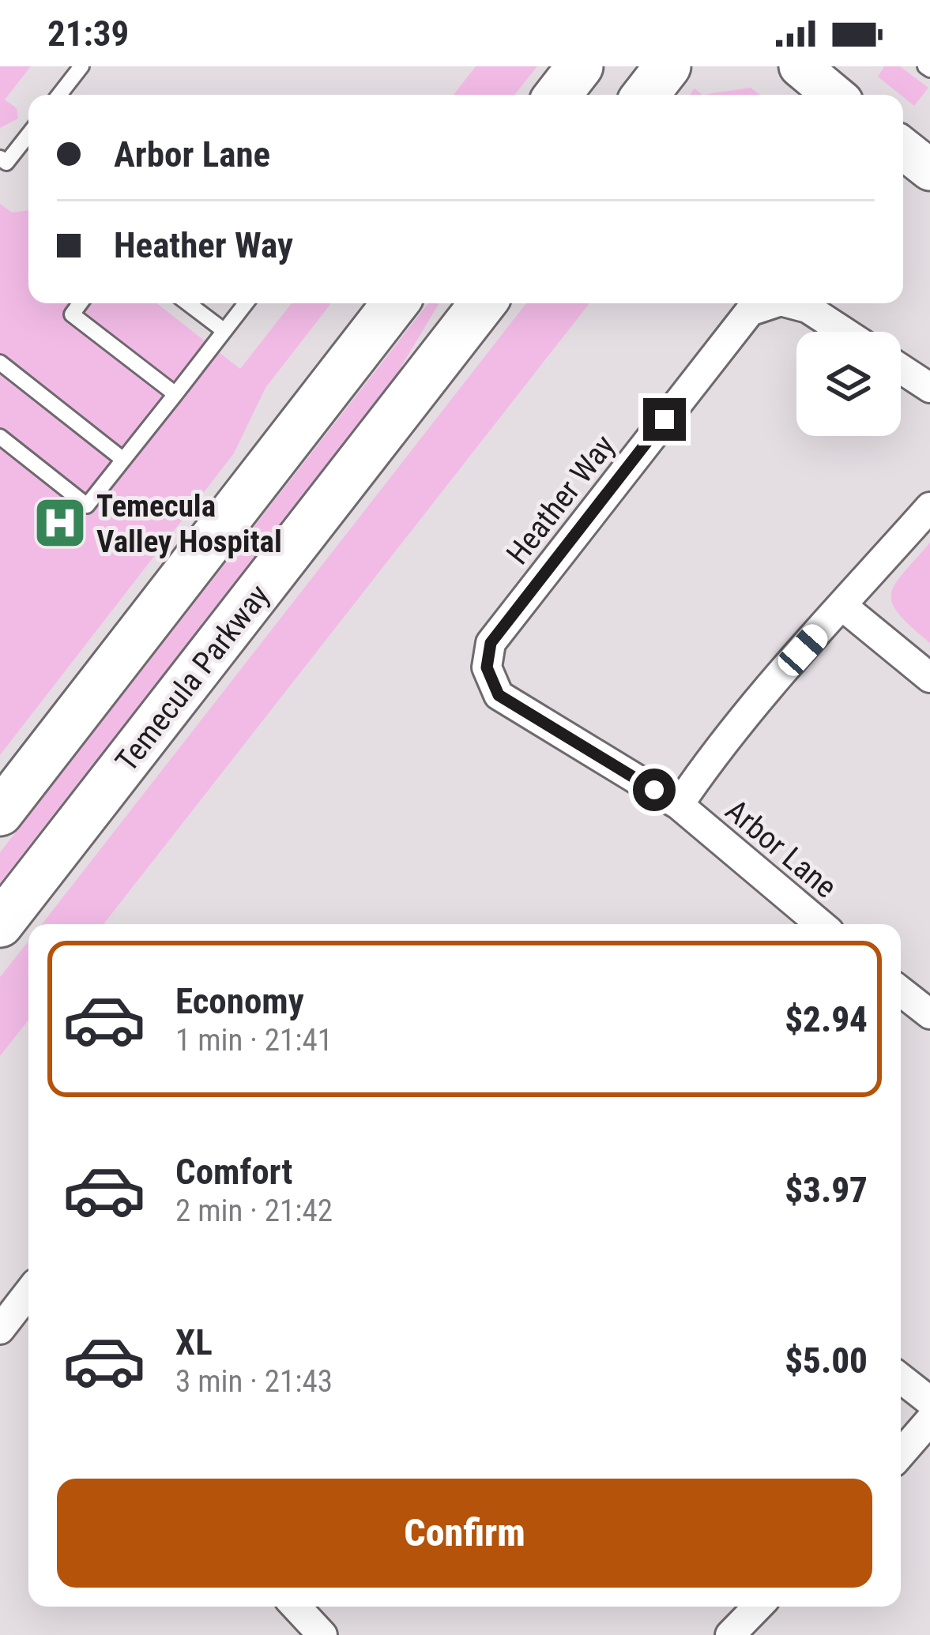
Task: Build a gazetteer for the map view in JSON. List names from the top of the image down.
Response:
{
  "streets": {
    "main road": ["Temecula Parkway"],
    "street": ["Heather Way", "Arbor Lane"]
  },
  "crossings": [
    ["Heather Way", "Arbor Lane"]
  ],
  "places": {
    "hospital": ["Temecula Valley Hospital"]
  },
  "page": {
    "status": "21:39",
    "banner": ["Arbor Lane", "Heather Way"],
    "list": [
      {
        "name": "Economy",
        "note": "1 min · 21:41",
        "value": "$2.94"
      },
      {
        "name": "Comfort",
        "note": "2 min · 21:42",
        "value": "$3.97"
      },
      {
        "name": "XL",
        "note": "3 min · 21:43",
        "value": "$5.00"
      }
    ],
    "buttons": "Confirm"
  }
}
